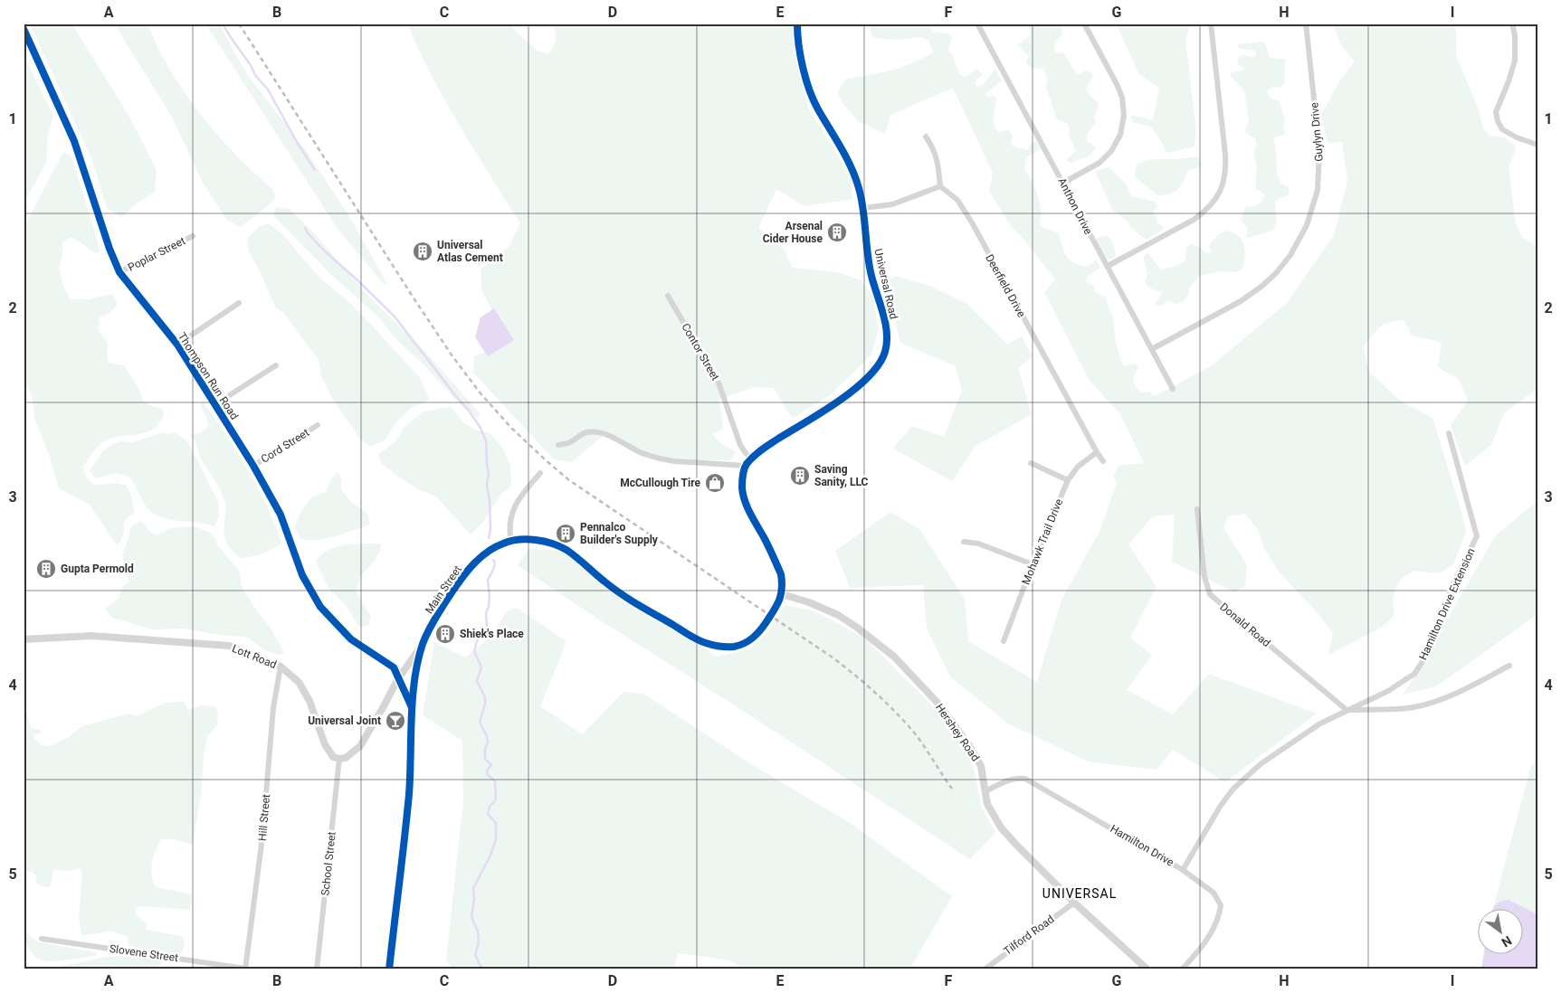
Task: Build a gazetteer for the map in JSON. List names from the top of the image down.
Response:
{
  "streets": {
    "street": [
      "Guylyn Drive",
      "Anthon Drive",
      "Poplar Street",
      "Universal Road",
      "Deerfield Drive",
      "Contor Street",
      "Thompson Run Road",
      "Cord Street",
      "Mohawk Trail Drive",
      "Main Street",
      "Hamilton Drive Extension",
      "Donald Road",
      "Lott Road",
      "Hershey Road",
      "Hill Street",
      "Hamilton Drive",
      "School Street",
      "Tilford Road",
      "Slovene Street"
    ]
  },
  "crossings": [
    ["Guylyn Drive", "Anthon Drive"],
    ["Poplar Street", "Thompson Run Road"],
    ["Universal Road", "Contor Street"],
    ["Deerfield Drive", "Mohawk Trail Drive"],
    ["Thompson Run Road", "Cord Street"],
    ["Thompson Run Road", "Main Street"],
    ["Main Street", "Hershey Road"],
    ["Hamilton Drive Extension", "Donald Road"],
    ["Hamilton Drive Extension", "Hamilton Drive"],
    ["Lott Road", "Hill Street"],
    ["Lott Road", "School Street"],
    ["Hershey Road", "Hamilton Drive"],
    ["Hershey Road", "Tilford Road"],
    ["Hill Street", "Slovene Street"]
  ],
  "districts": ["UNIVERSAL"],
  "places": {
    "building": [
      "Arsenal Cider House",
      "Universal Atlas Cement",
      "Saving Sanity, LLC",
      "Pennalco Builder's Supply",
      "Gupta Permold",
      "Shiek's Place"
    ],
    "shop": ["McCullough Tire"],
    "bar": ["Universal Joint"]
  },
  "north": "bottom right",
  "grid": {
    "columns": [
      "A",
      "B",
      "C",
      "D",
      "E",
      "F",
      "G",
      "H",
      "I"
    ],
    "rows": [
      "1",
      "2",
      "3",
      "4",
      "5"
    ]
  }
}
